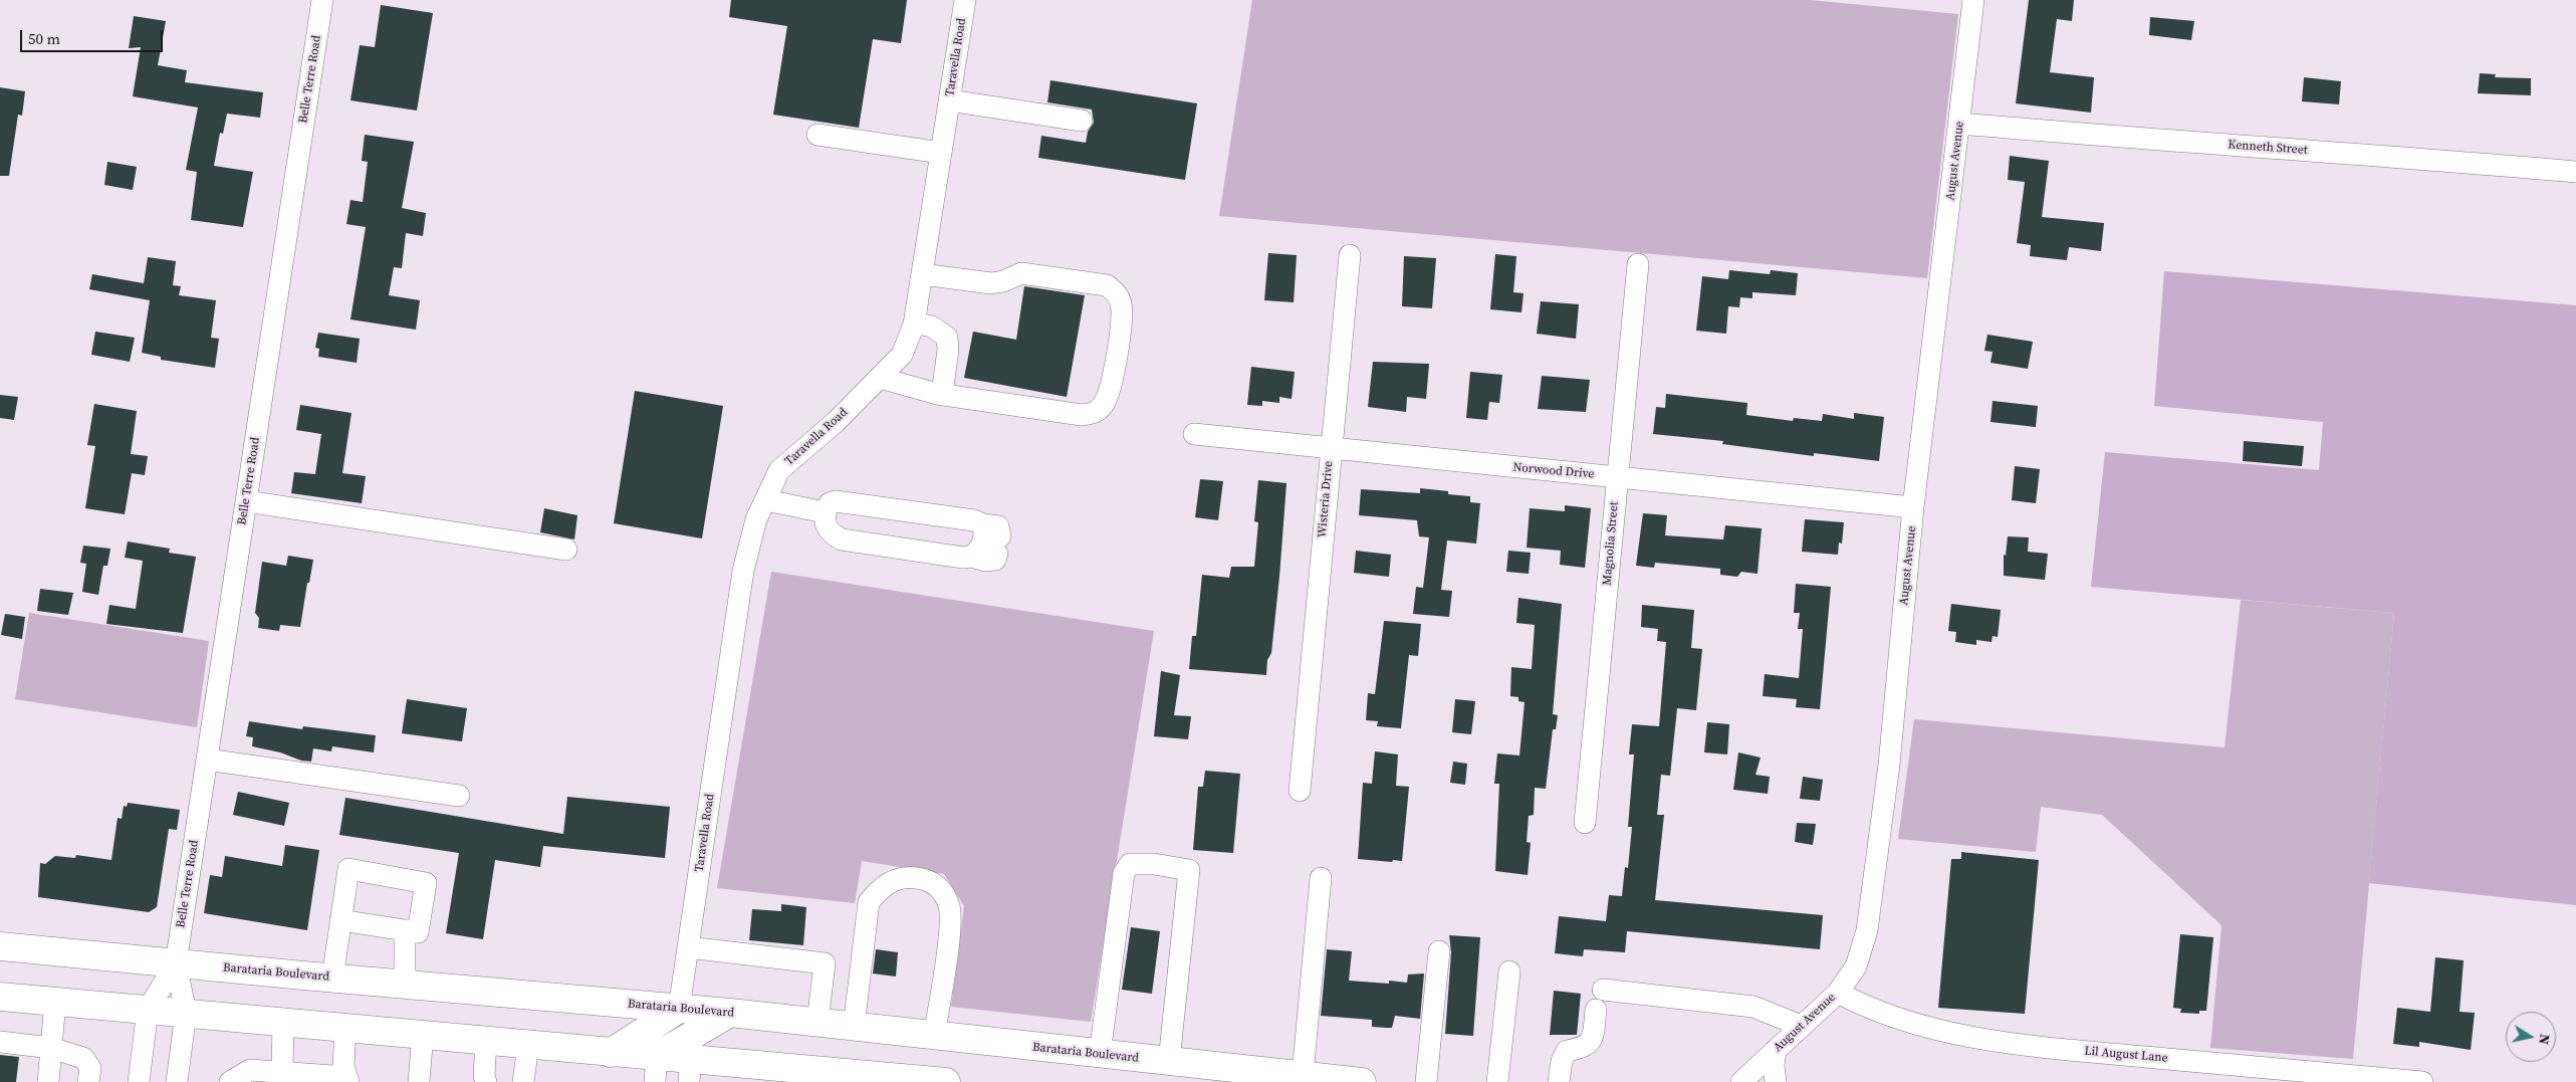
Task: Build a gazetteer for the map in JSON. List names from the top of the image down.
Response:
{
  "streets": {
    "main road": ["Barataria Boulevard"],
    "street": [
      "Taravella Road",
      "Belle Terre Road",
      "Kenneth Street",
      "August Avenue",
      "Norwood Drive",
      "Wisteria Drive",
      "Magnolia Street",
      "Lil August Lane"
    ]
  },
  "crossings": [
    ["Taravella Road", "Barataria Boulevard"],
    ["Belle Terre Road", "Barataria Boulevard"],
    ["Kenneth Street", "August Avenue"],
    ["August Avenue", "Norwood Drive"],
    ["August Avenue", "Lil August Lane"],
    ["Norwood Drive", "Wisteria Drive"],
    ["Norwood Drive", "Magnolia Street"]
  ],
  "scale_bar": "50 m",
  "north": "right"
}
